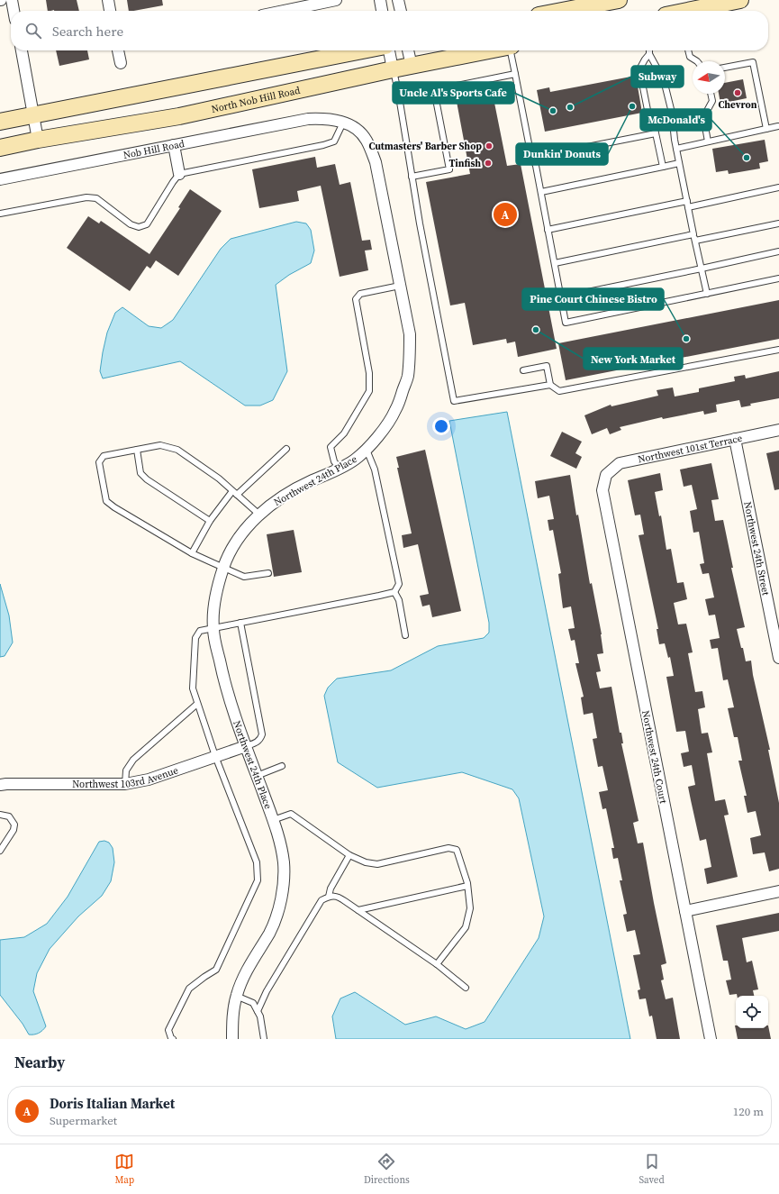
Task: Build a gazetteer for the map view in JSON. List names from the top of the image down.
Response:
{
  "streets": {
    "main road": ["North Nob Hill Road"],
    "street": [
      "Nob Hill Road",
      "Northwest 101st Terrace",
      "Northwest 24th Place",
      "Northwest 24th Street",
      "Northwest 24th Court",
      "Northwest 103rd Avenue"
    ]
  },
  "crossings": [
    ["Nob Hill Road", "Northwest 24th Place"],
    ["Northwest 101st Terrace", "Northwest 24th Street"],
    ["Northwest 101st Terrace", "Northwest 24th Court"],
    ["Northwest 24th Place", "Northwest 103rd Avenue"]
  ],
  "places": [
    "Chevron",
    "Dunkin' Donuts",
    "Subway",
    "Uncle Al's Sports Cafe",
    "Cutmasters' Barber Shop",
    "McDonald's",
    "Tinfish",
    "New York Market",
    "Pine Court Chinese Bistro"
  ],
  "north": "left",
  "page": {
    "search": "Search here",
    "pins": "A",
    "heading": "Nearby",
    "list": [
      {
        "mark": "A",
        "name": "Doris Italian Market",
        "note": "Supermarket",
        "value": "120 m"
      }
    ],
    "nav": ["Map", "Directions", "Saved"]
  }
}
